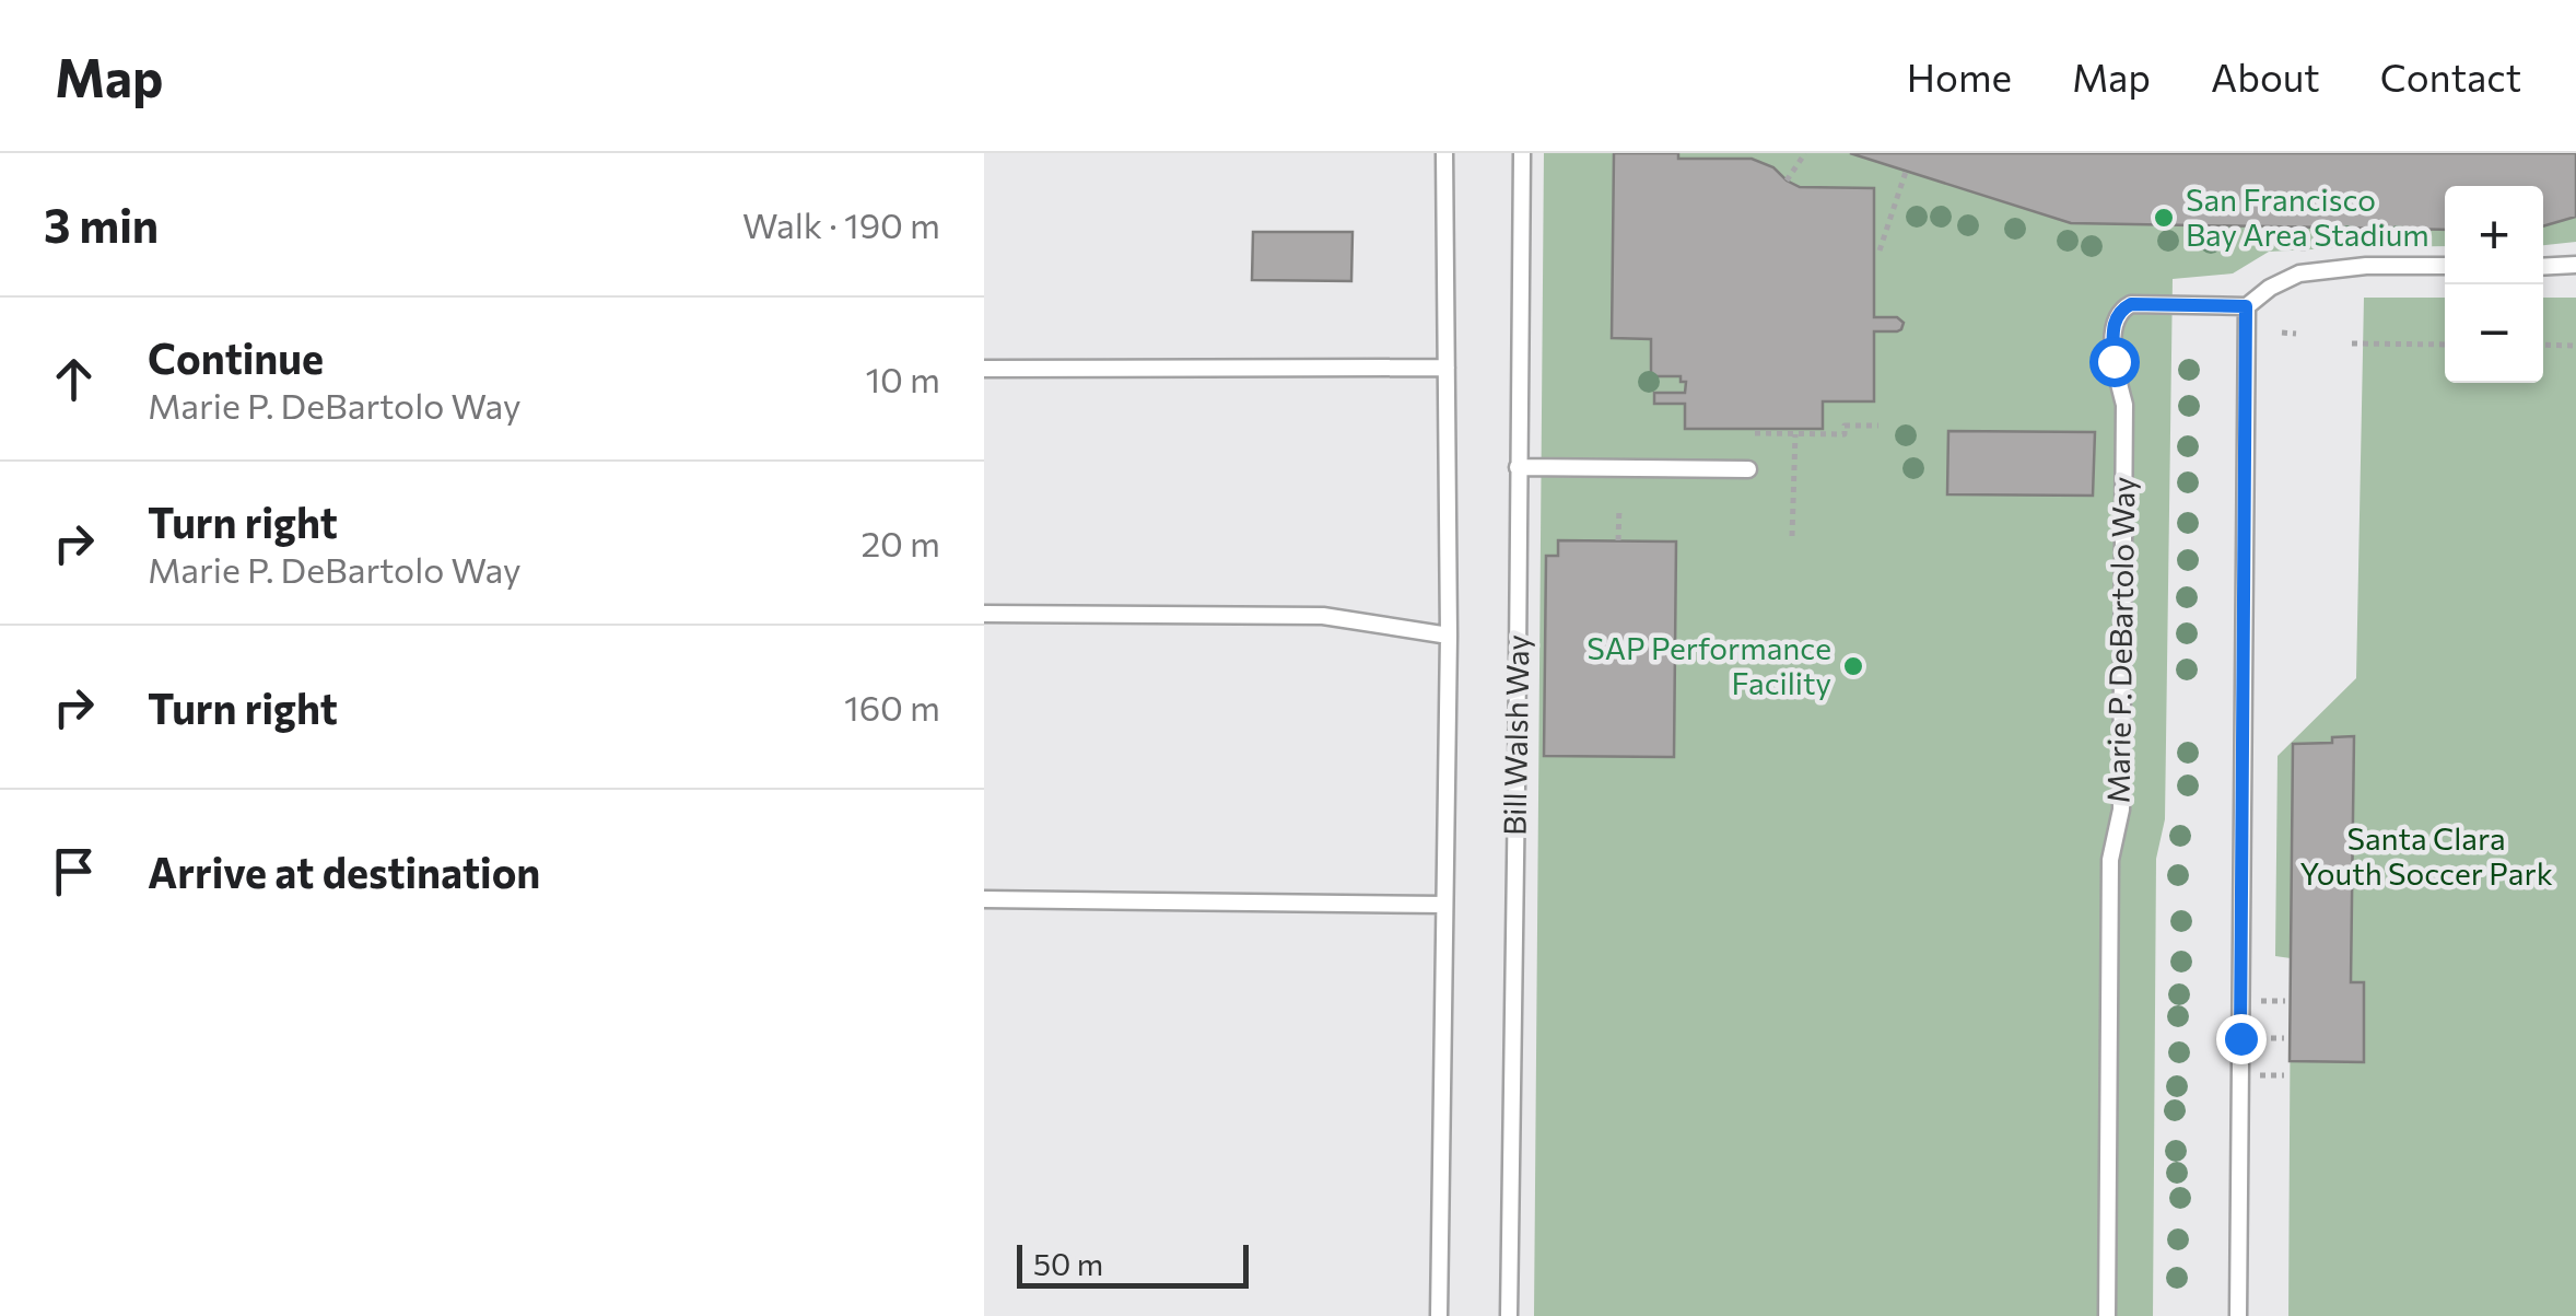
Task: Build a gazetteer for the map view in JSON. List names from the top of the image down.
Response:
{
  "streets": {
    "lane": ["Marie P. DeBartolo Way", "Bill Walsh Way"]
  },
  "parks": ["Santa Clara Youth Soccer Park"],
  "places": ["San Francisco Bay Area Stadium", "SAP Performance Facility"],
  "scale_bar": "50 m",
  "page": {
    "header": "Map",
    "nav": [
      "Home",
      "Map",
      "About",
      "Contact"
    ],
    "heading": ["3 min", "Walk · 190 m"],
    "map_buttons": ["+", "−"],
    "list": [
      ["Continue", "Marie P. DeBartolo Way", "10 m"],
      ["Turn right", "Marie P. DeBartolo Way", "20 m"],
      ["Turn right", "160 m"],
      "Arrive at destination"
    ],
    "scale": "50 m"
  }
}
